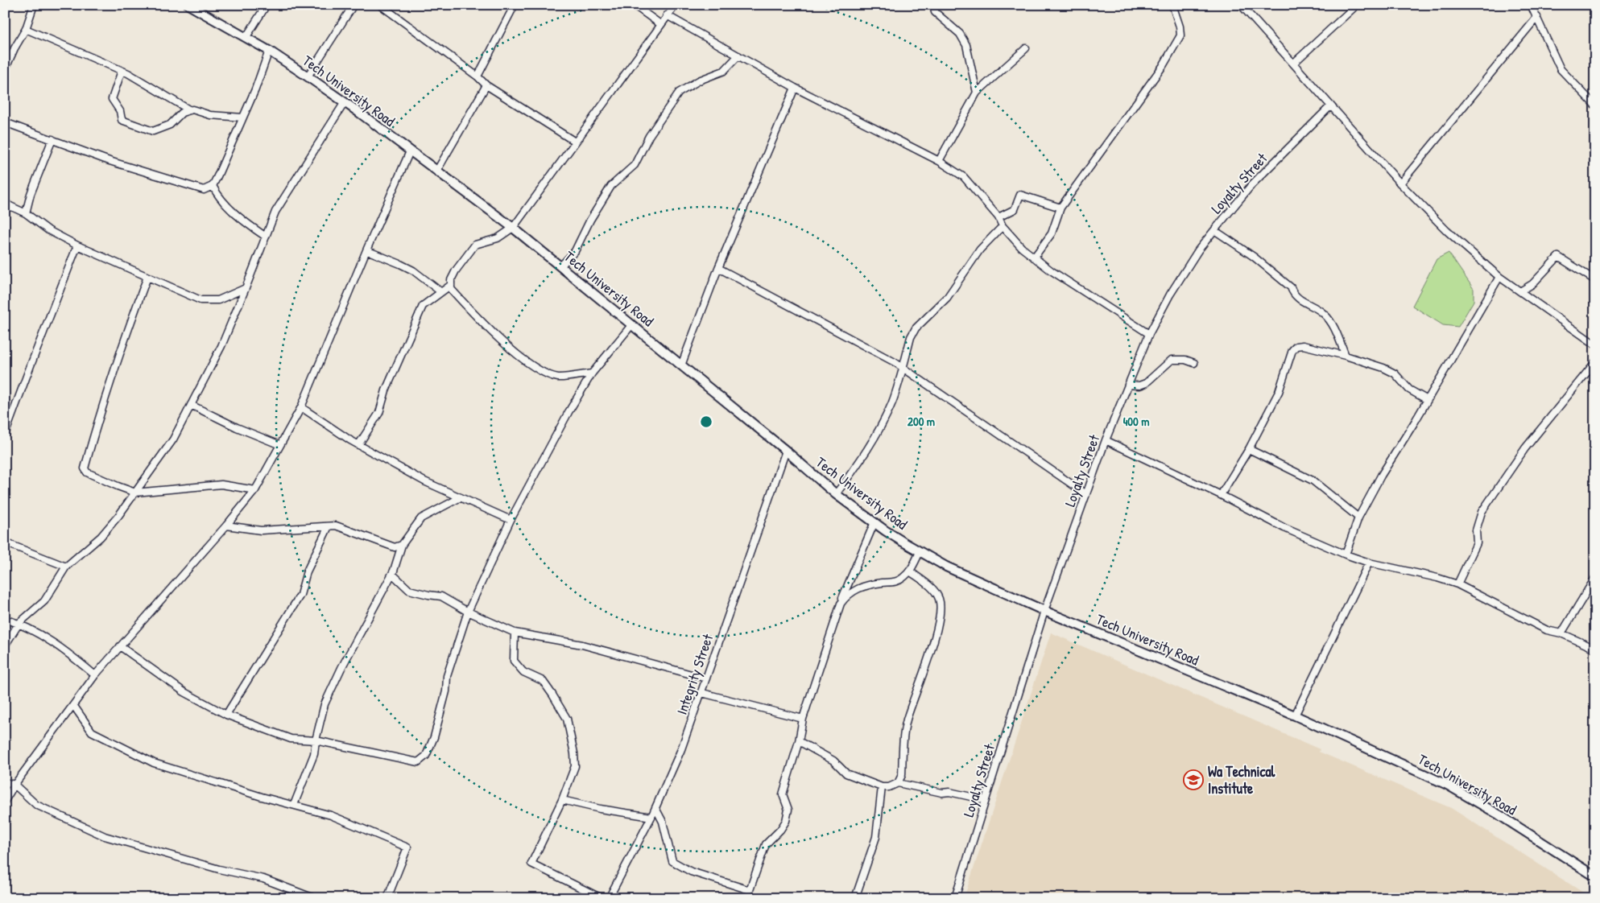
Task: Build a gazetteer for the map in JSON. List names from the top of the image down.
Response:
{
  "streets": {
    "street": ["Tech University Road", "Loyalty Street", "Integrity Street"]
  },
  "crossings": [
    ["Tech University Road", "Loyalty Street"],
    ["Tech University Road", "Integrity Street"]
  ],
  "places": {
    "school or university": ["Wa Technical Institute"]
  },
  "rings": ["200 m", "400 m"]
}
